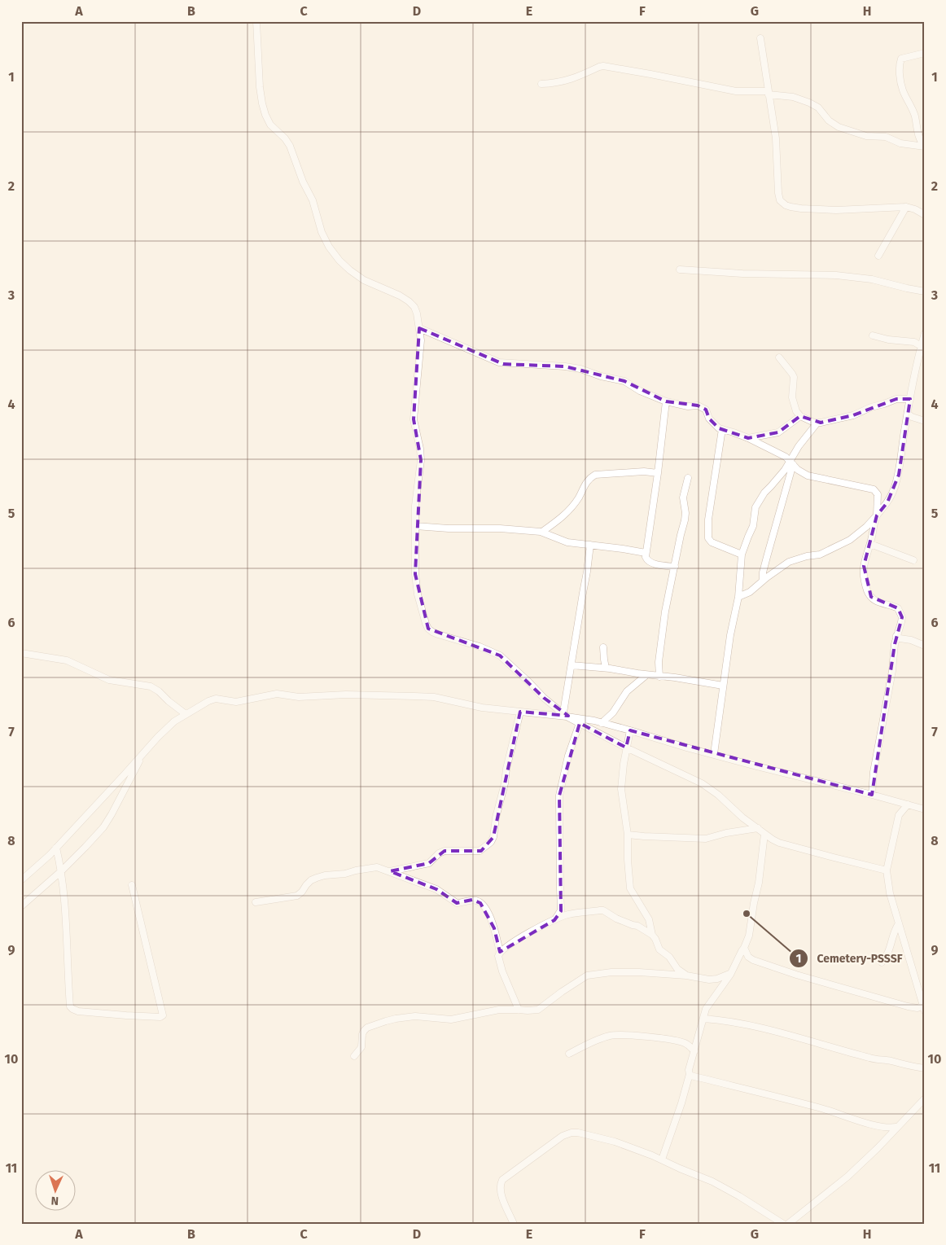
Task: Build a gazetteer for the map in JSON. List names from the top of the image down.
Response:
{
  "places": ["Cemetery-PSSSF"],
  "north": "bottom",
  "grid": {
    "columns": [
      "A",
      "B",
      "C",
      "D",
      "E",
      "F",
      "G",
      "H"
    ],
    "rows": [
      "1",
      "2",
      "3",
      "4",
      "5",
      "6",
      "7",
      "8",
      "9",
      "10",
      "11"
    ]
  }
}
